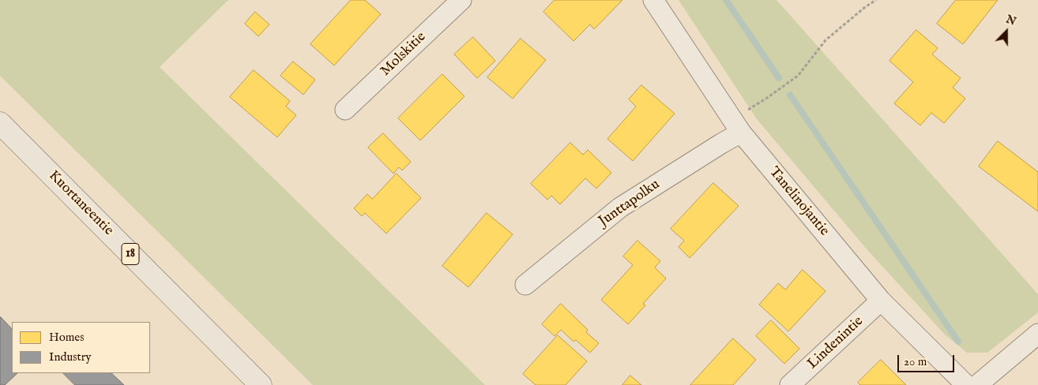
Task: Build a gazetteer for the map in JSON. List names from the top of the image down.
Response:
{
  "streets": {
    "highway": ["Kuortaneentie", "18"],
    "street": [
      "Molskitie",
      "Tanelinojantie",
      "Junttapolku",
      "Lindenintie"
    ]
  },
  "crossings": [
    ["Tanelinojantie", "Junttapolku"],
    ["Tanelinojantie", "Lindenintie"]
  ],
  "legend": ["Homes", "Industry"],
  "scale_bar": "20 m",
  "north": "top"
}
